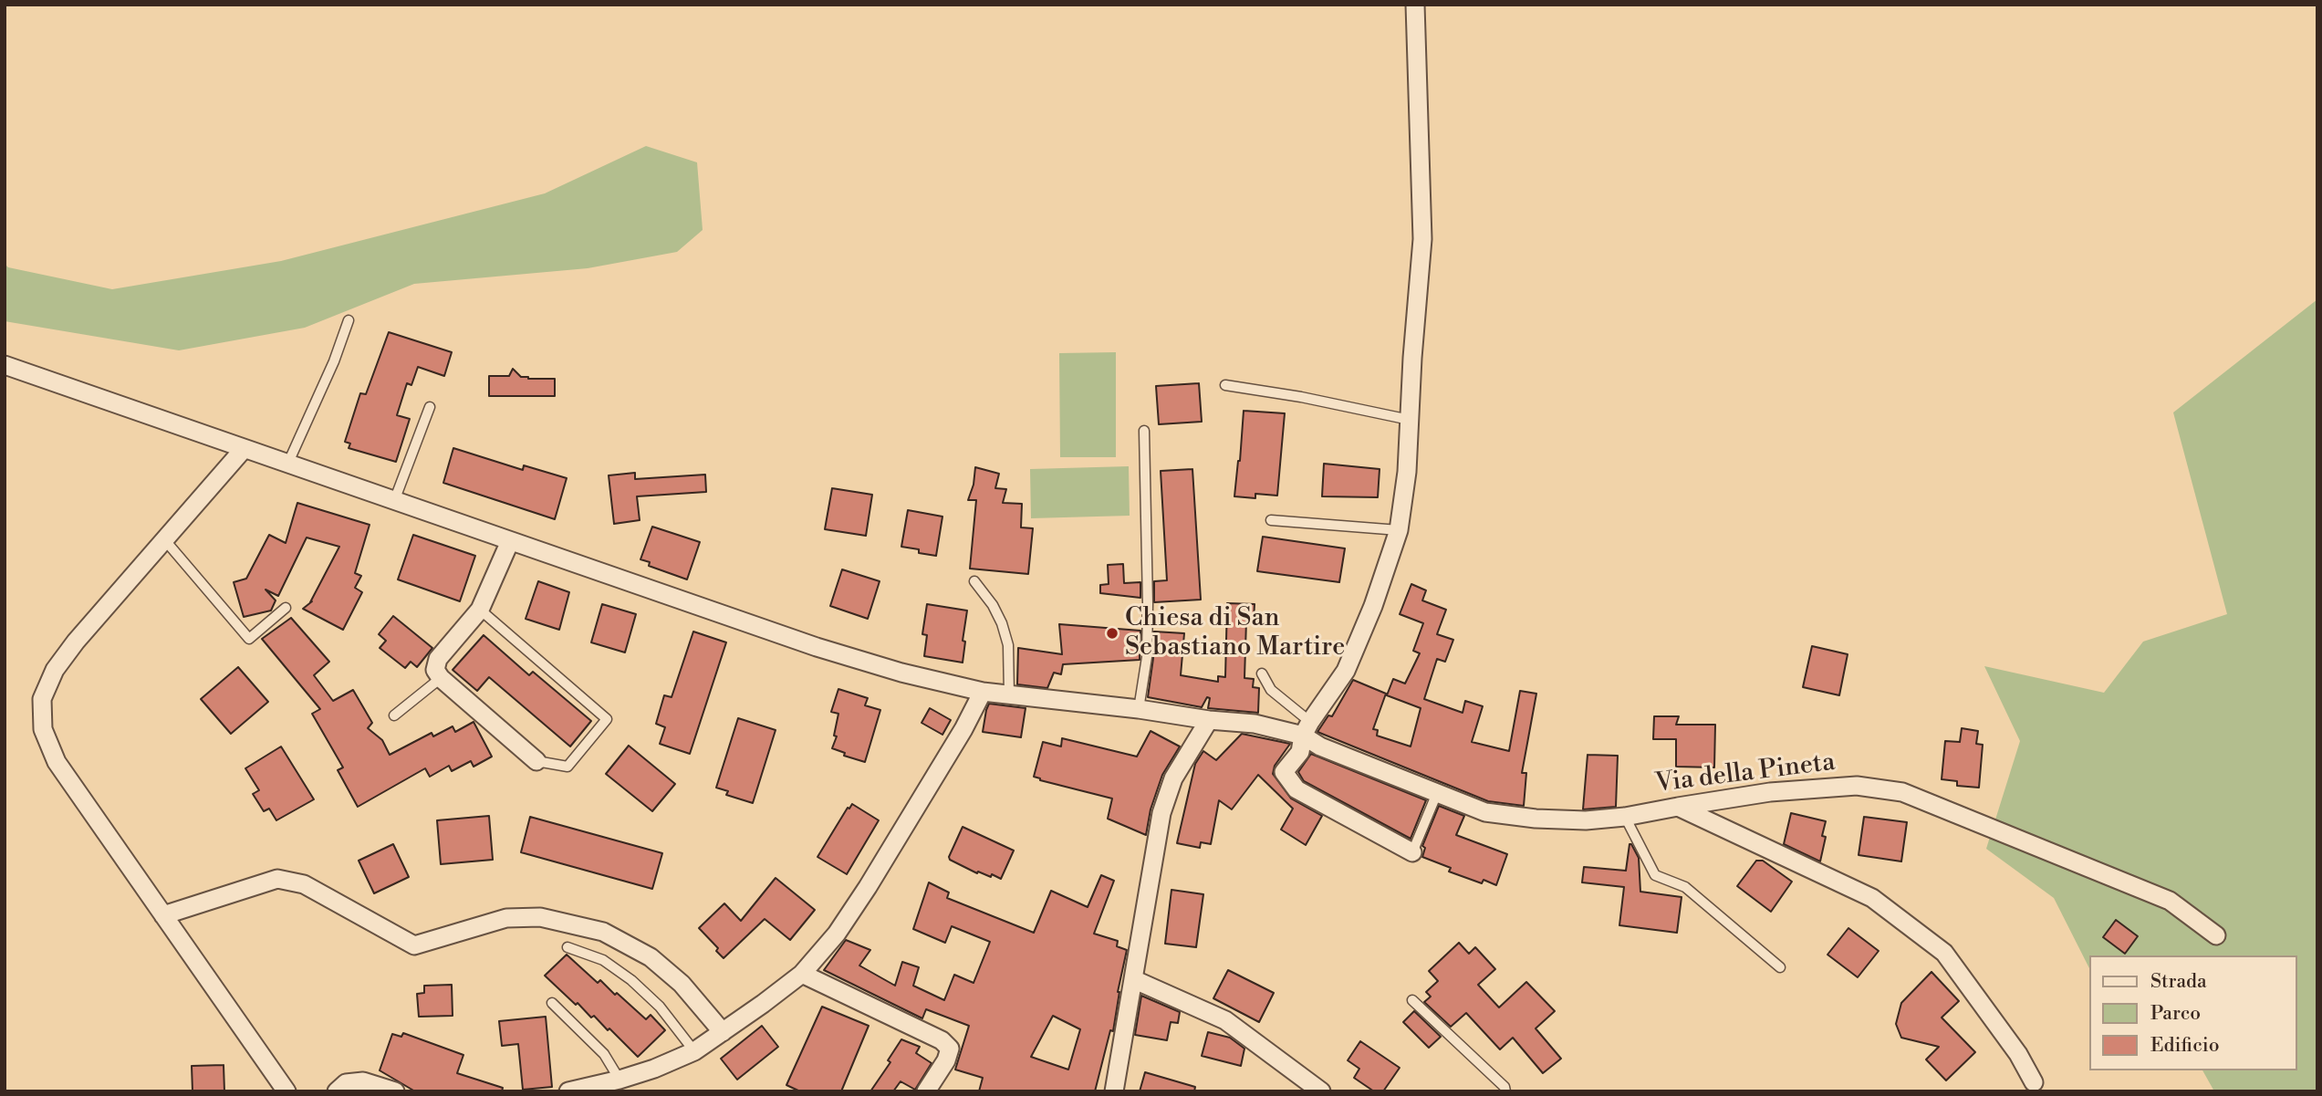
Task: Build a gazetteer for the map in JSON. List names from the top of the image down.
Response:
{
  "streets": {
    "street": ["Via della Pineta"]
  },
  "places": ["Chiesa di San Sebastiano Martire"],
  "legend": ["Strada", "Parco", "Edificio"]
}
